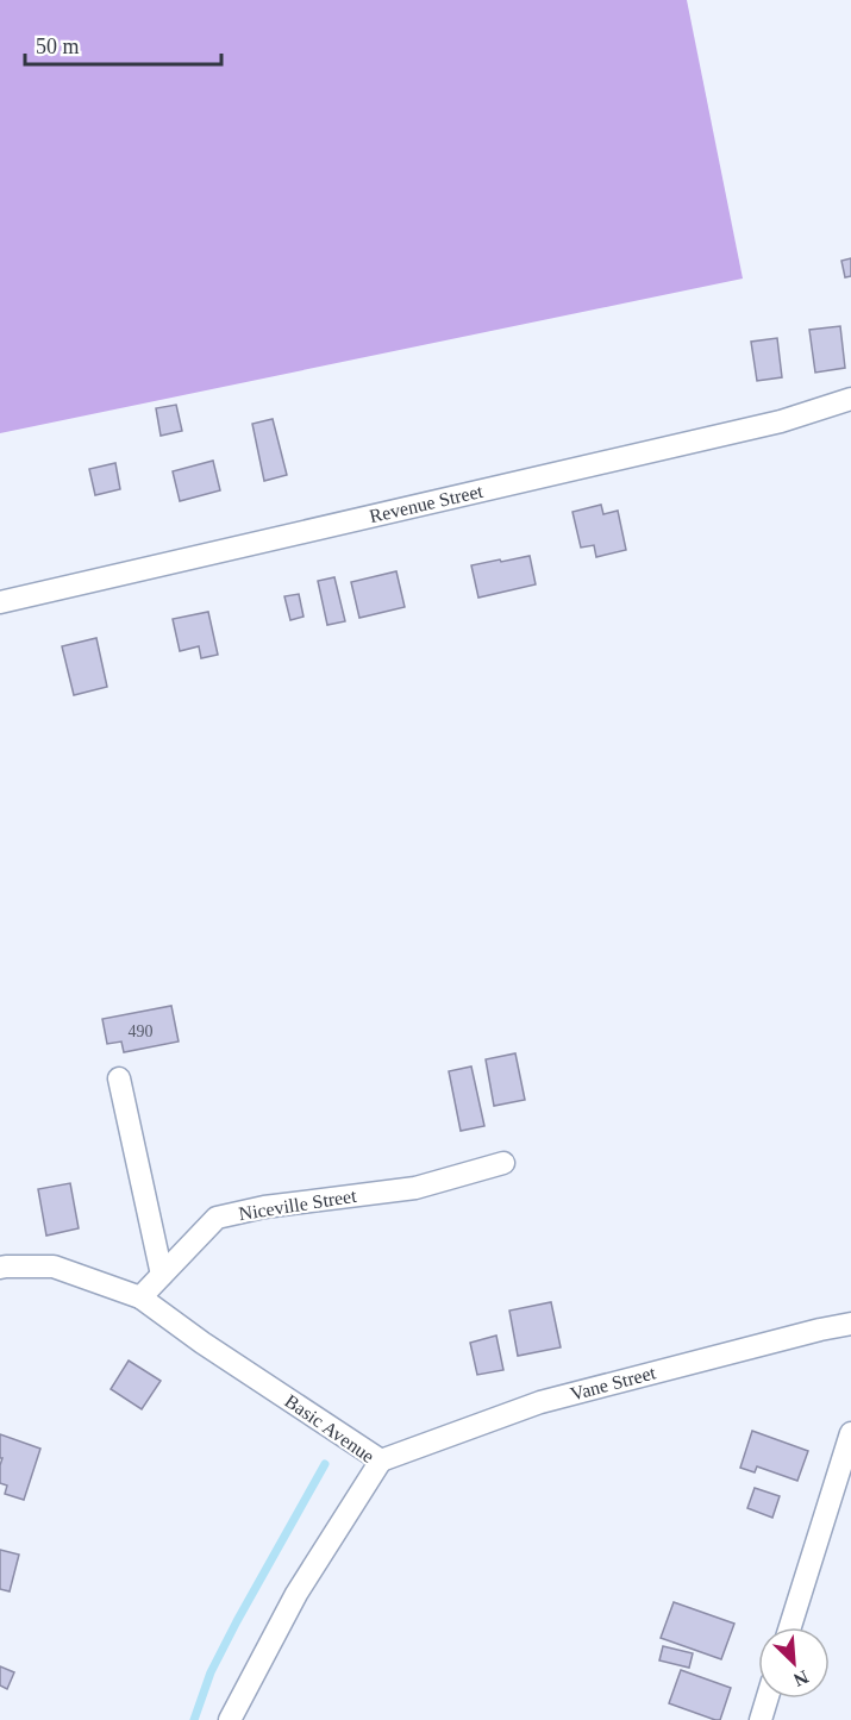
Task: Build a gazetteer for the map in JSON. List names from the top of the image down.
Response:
{
  "streets": {
    "street": [
      "Revenue Street",
      "Niceville Street",
      "Vane Street",
      "Basic Avenue"
    ]
  },
  "crossings": [
    ["Niceville Street", "Basic Avenue"],
    ["Vane Street", "Basic Avenue"]
  ],
  "house_numbers": ["490"],
  "scale_bar": "50 m",
  "north": "bottom right"
}
